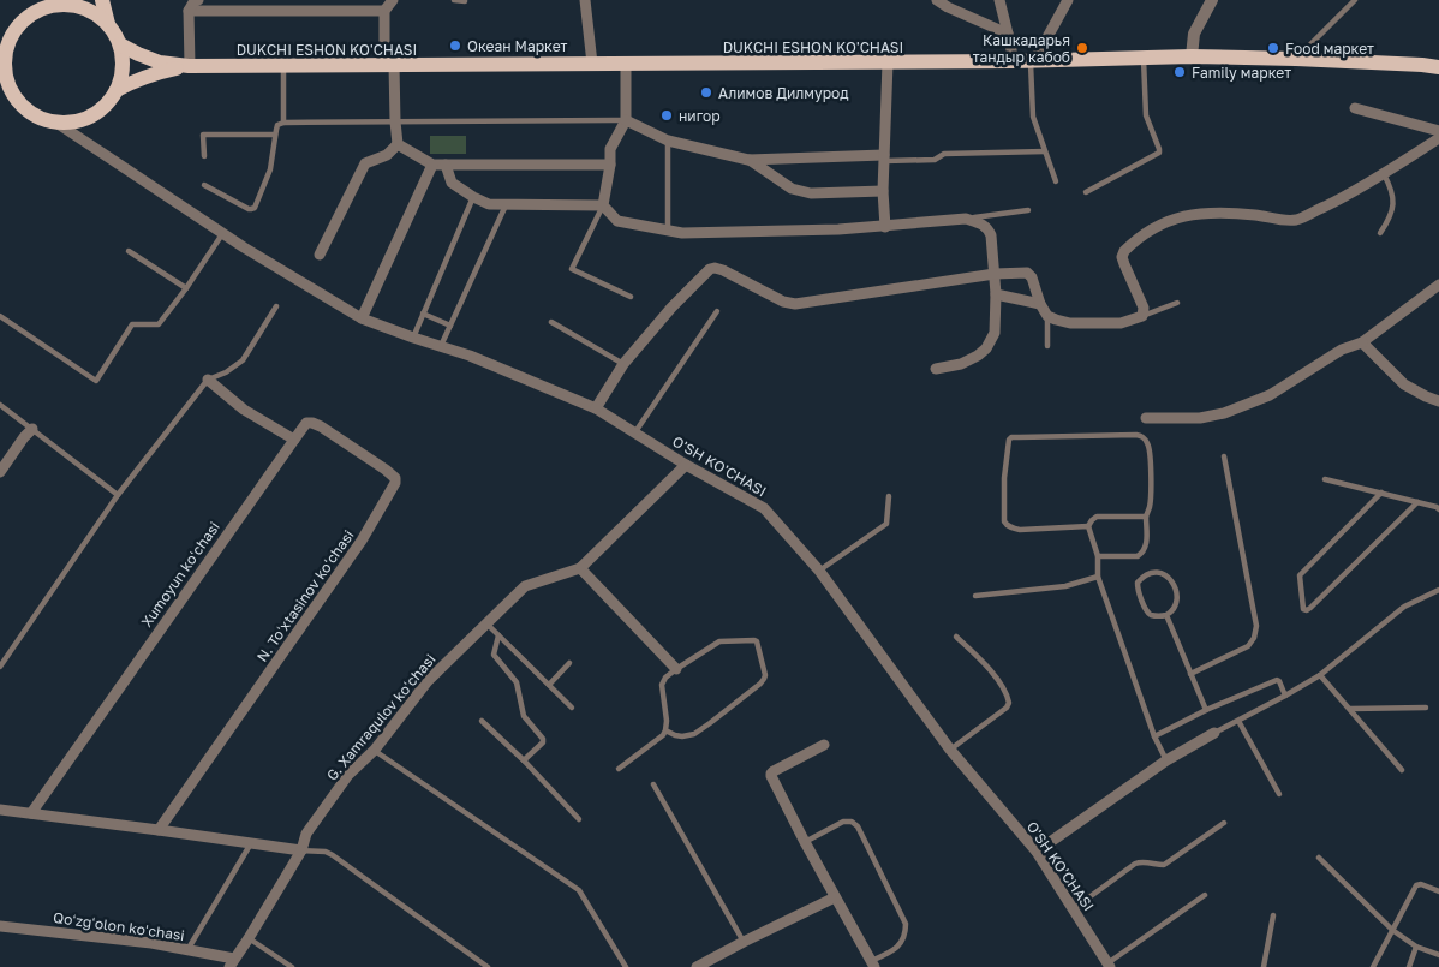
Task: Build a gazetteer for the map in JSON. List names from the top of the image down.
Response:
{
  "streets": {
    "main road": ["DUKCHI ESHON KO'CHASI"],
    "street": [
      "O'SH KO'CHASI",
      "Xumoyun koʻchasi",
      "N. Toʻxtasinov koʻchasi",
      "G. Xamraqulov koʻchasi",
      "Qoʻzgʻolon koʻchasi"
    ]
  },
  "crossings": [
    ["O'SH KO'CHASI", "G. Xamraqulov koʻchasi"],
    ["Xumoyun koʻchasi", "N. Toʻxtasinov koʻchasi"],
    ["G. Xamraqulov koʻchasi", "Qoʻzgʻolon koʻchasi"]
  ],
  "places": [
    "Океан Маркет",
    "Кашкадарья тандыр кабоб",
    "Food маркет",
    "Family маркет",
    "Алимов Дилмурод",
    "нигор"
  ]
}
